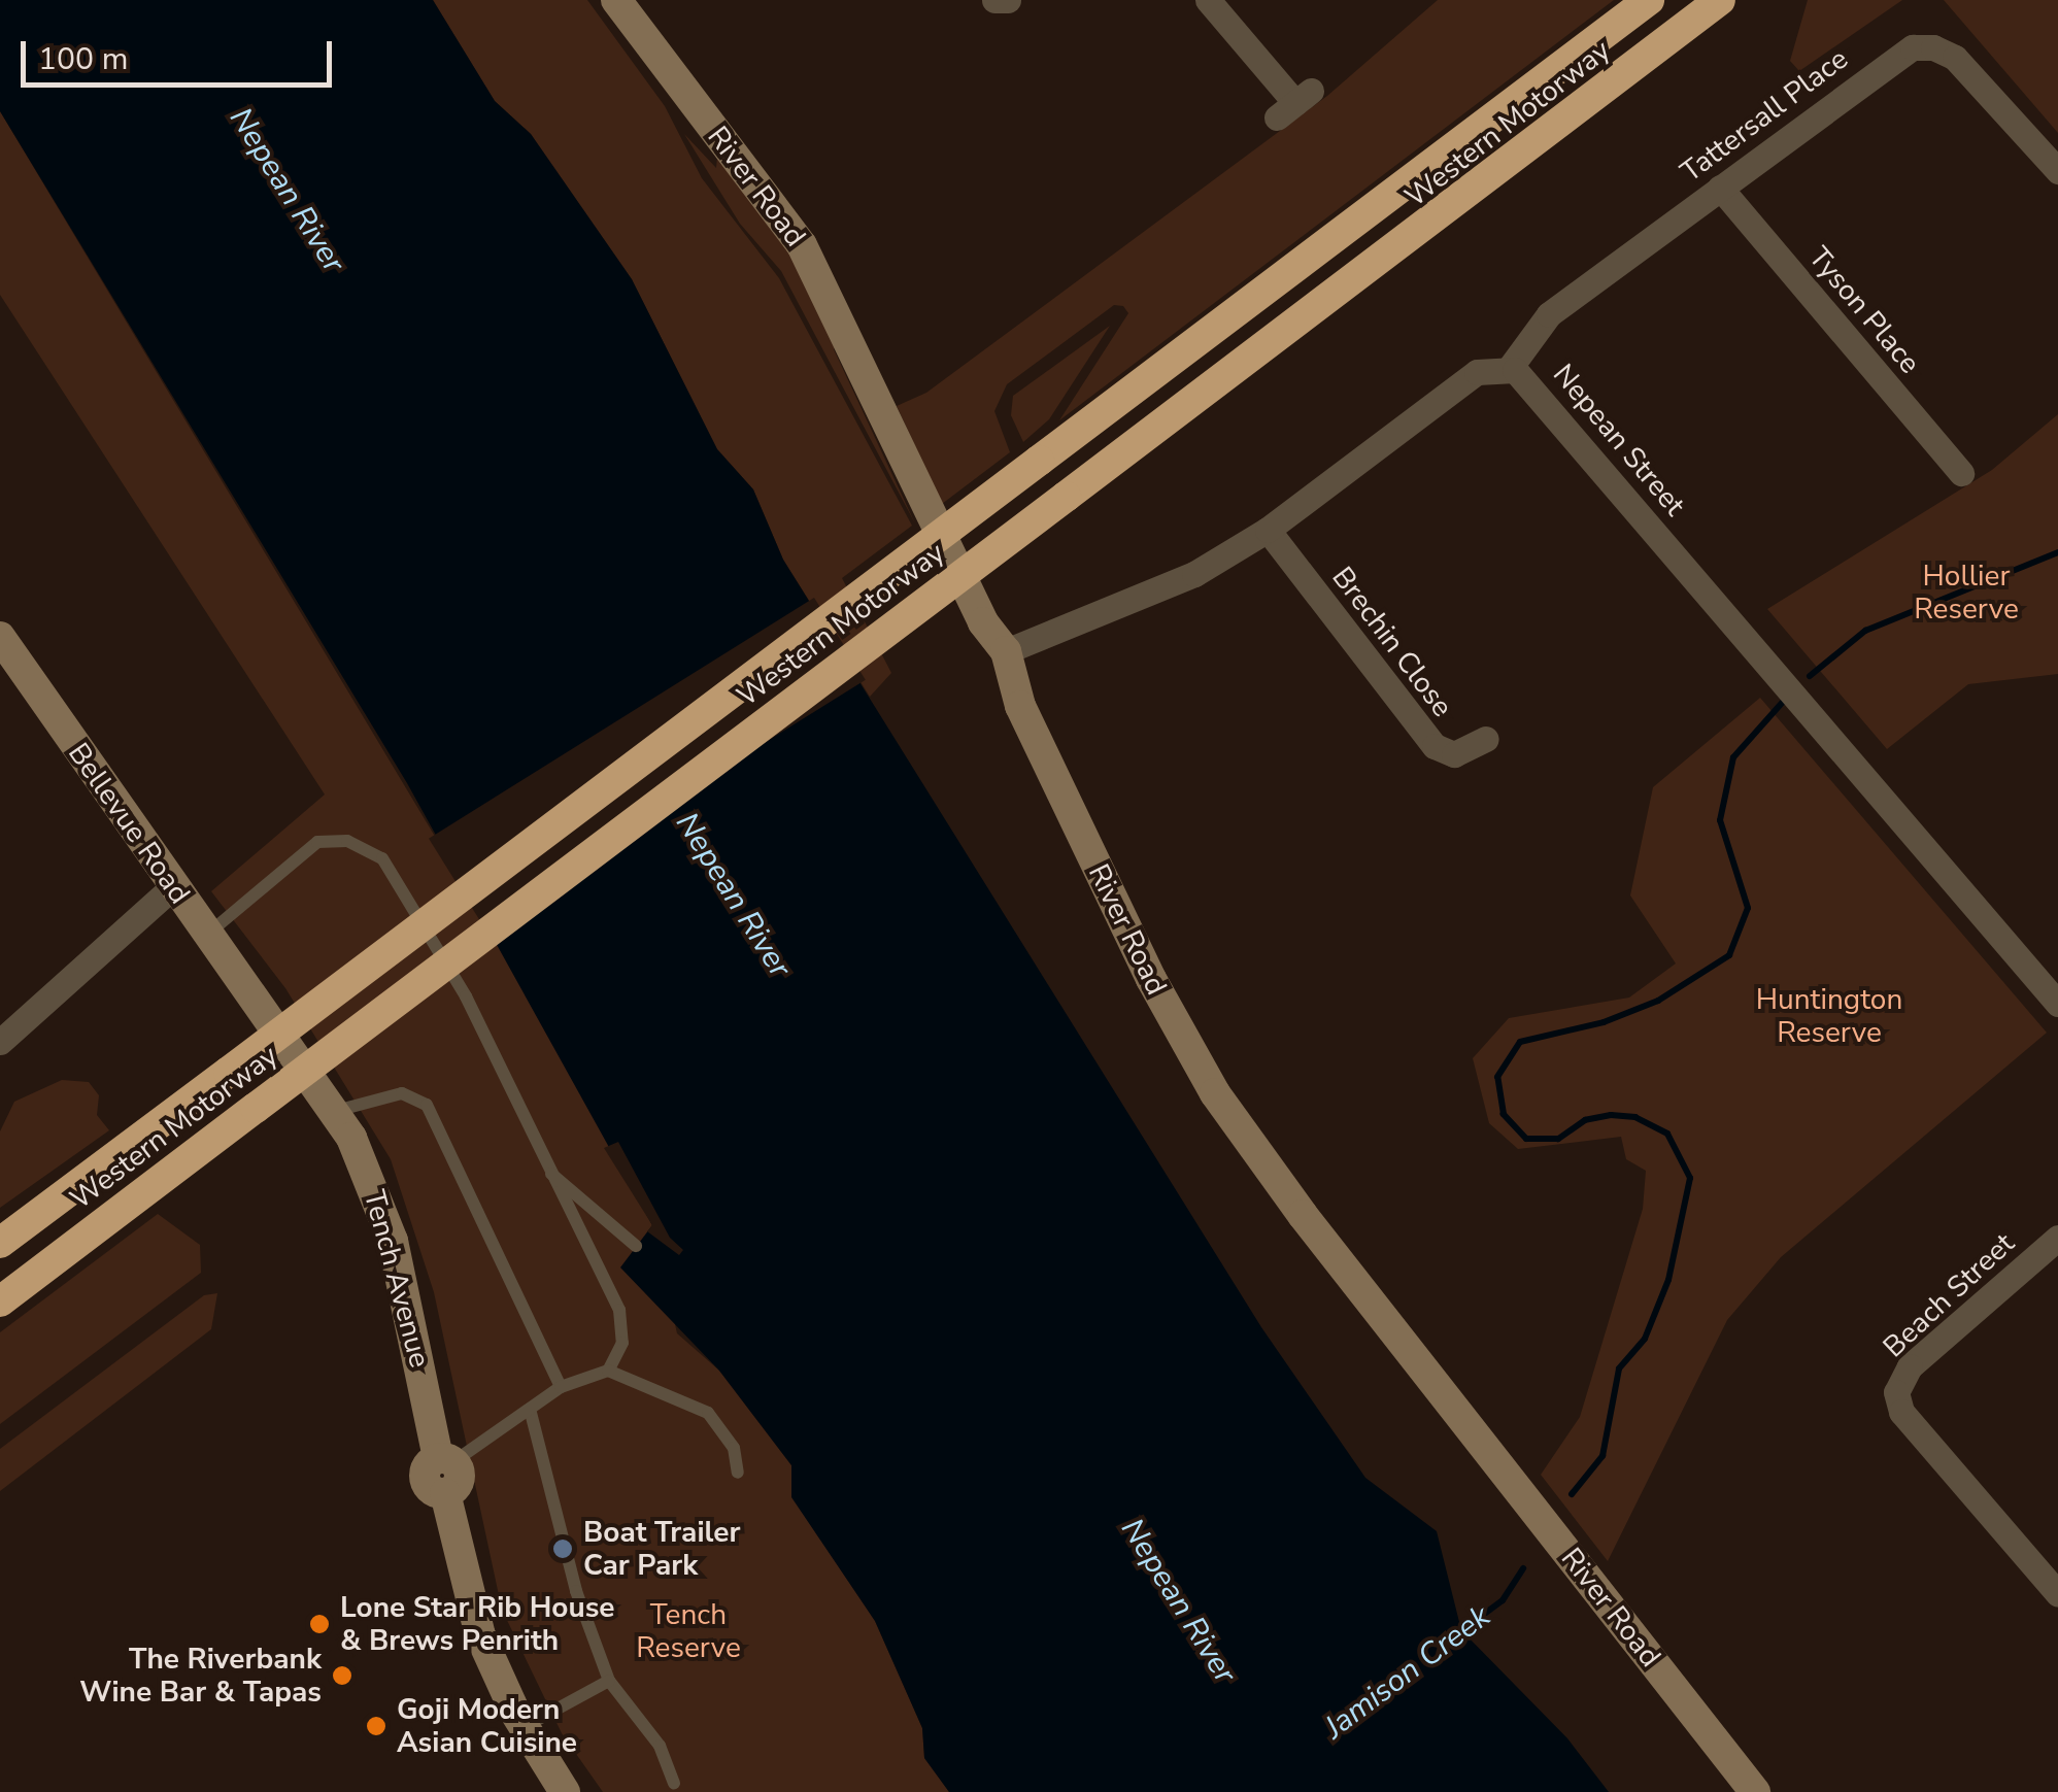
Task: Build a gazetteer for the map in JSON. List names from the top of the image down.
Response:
{
  "streets": {
    "highway": ["Western Motorway"],
    "street": [
      "Tattersall Place",
      "River Road",
      "Tyson Place",
      "Nepean Street",
      "Brechin Close",
      "Bellevue Road",
      "Tench Avenue",
      "Beach Street"
    ]
  },
  "crossings": [
    ["Tattersall Place", "Tyson Place"],
    ["Tattersall Place", "Nepean Street"],
    ["River Road", "Nepean Street"],
    ["Nepean Street", "Brechin Close"],
    ["Bellevue Road", "Tench Avenue"]
  ],
  "water": ["Nepean River", "Jamison Creek"],
  "parks": ["Hollier Reserve", "Huntington Reserve", "Tench Reserve"],
  "places": [
    "Boat Trailer Car Park",
    "Lone Star Rib House & Brews Penrith",
    "The Riverbank Wine Bar & Tapas",
    "Goji Modern Asian Cuisine"
  ],
  "scale_bar": "100 m"
}
